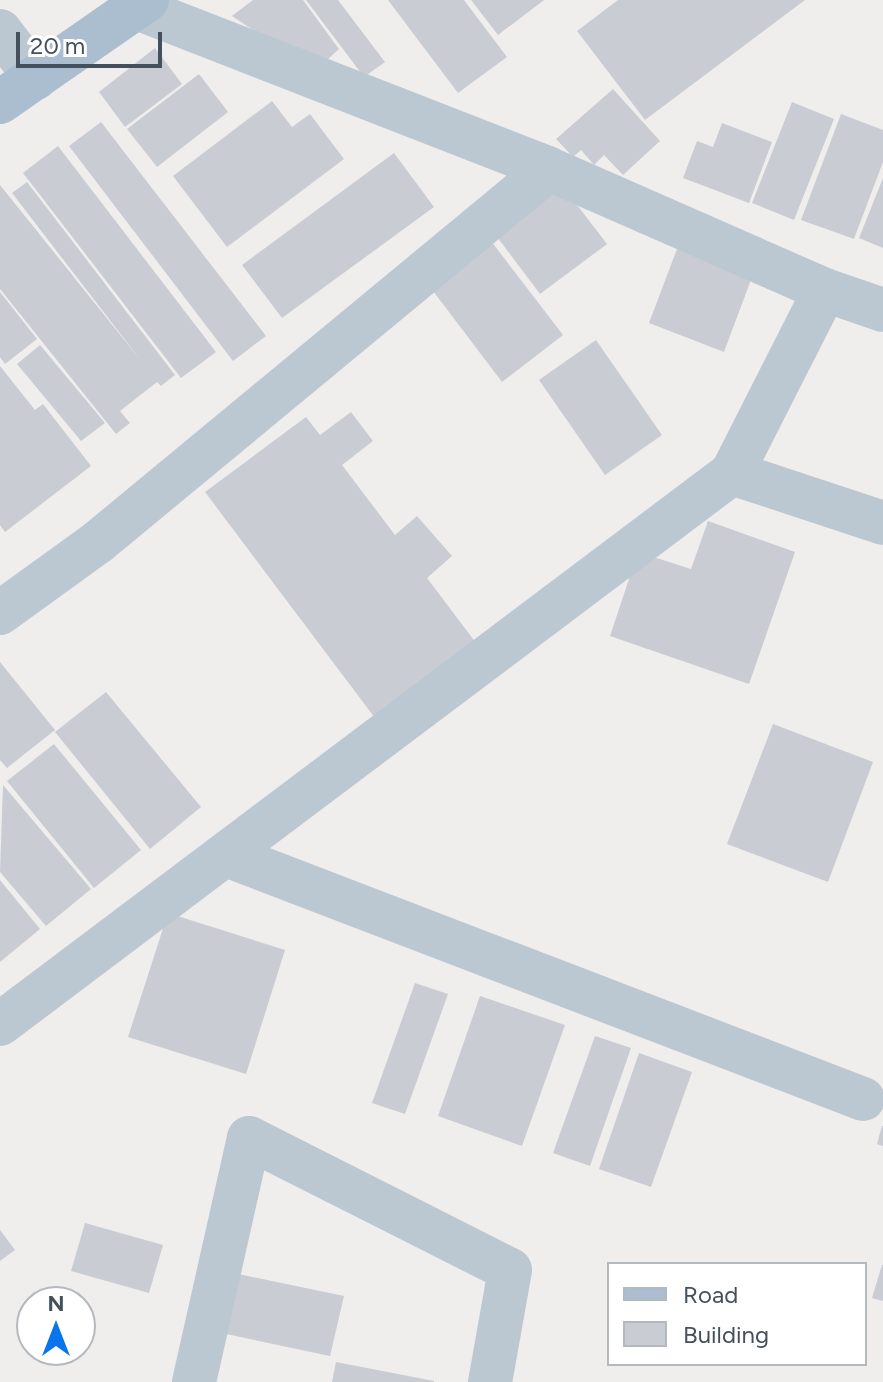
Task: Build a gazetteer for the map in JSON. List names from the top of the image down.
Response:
{
  "legend": ["Road", "Building"],
  "scale_bar": "20 m",
  "north": "top"
}
